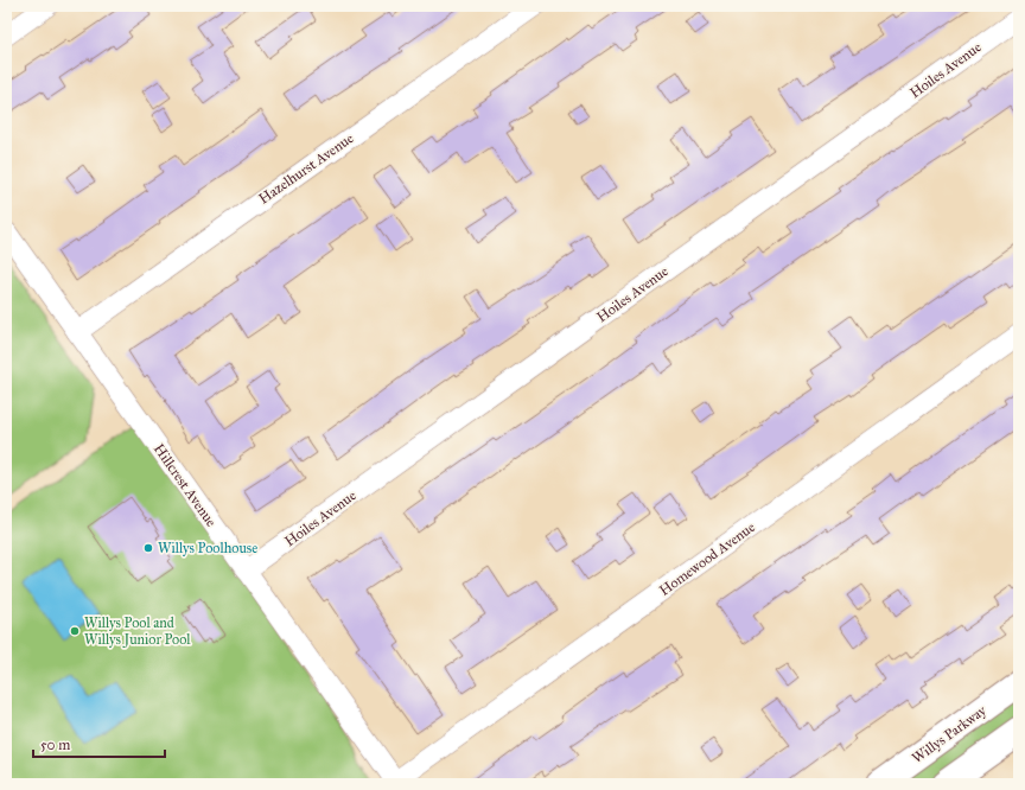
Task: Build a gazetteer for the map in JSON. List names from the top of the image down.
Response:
{
  "streets": {
    "main road": ["Willys Parkway"],
    "street": [
      "Hoiles Avenue",
      "Hazelhurst Avenue",
      "Hillcrest Avenue",
      "Homewood Avenue"
    ]
  },
  "crossings": [
    ["Hoiles Avenue", "Hillcrest Avenue"],
    ["Hazelhurst Avenue", "Hillcrest Avenue"],
    ["Hillcrest Avenue", "Homewood Avenue"]
  ],
  "places": ["Willys Poolhouse", "Willys Pool and Willys Junior Pool"],
  "scale_bar": "50 m"
}
